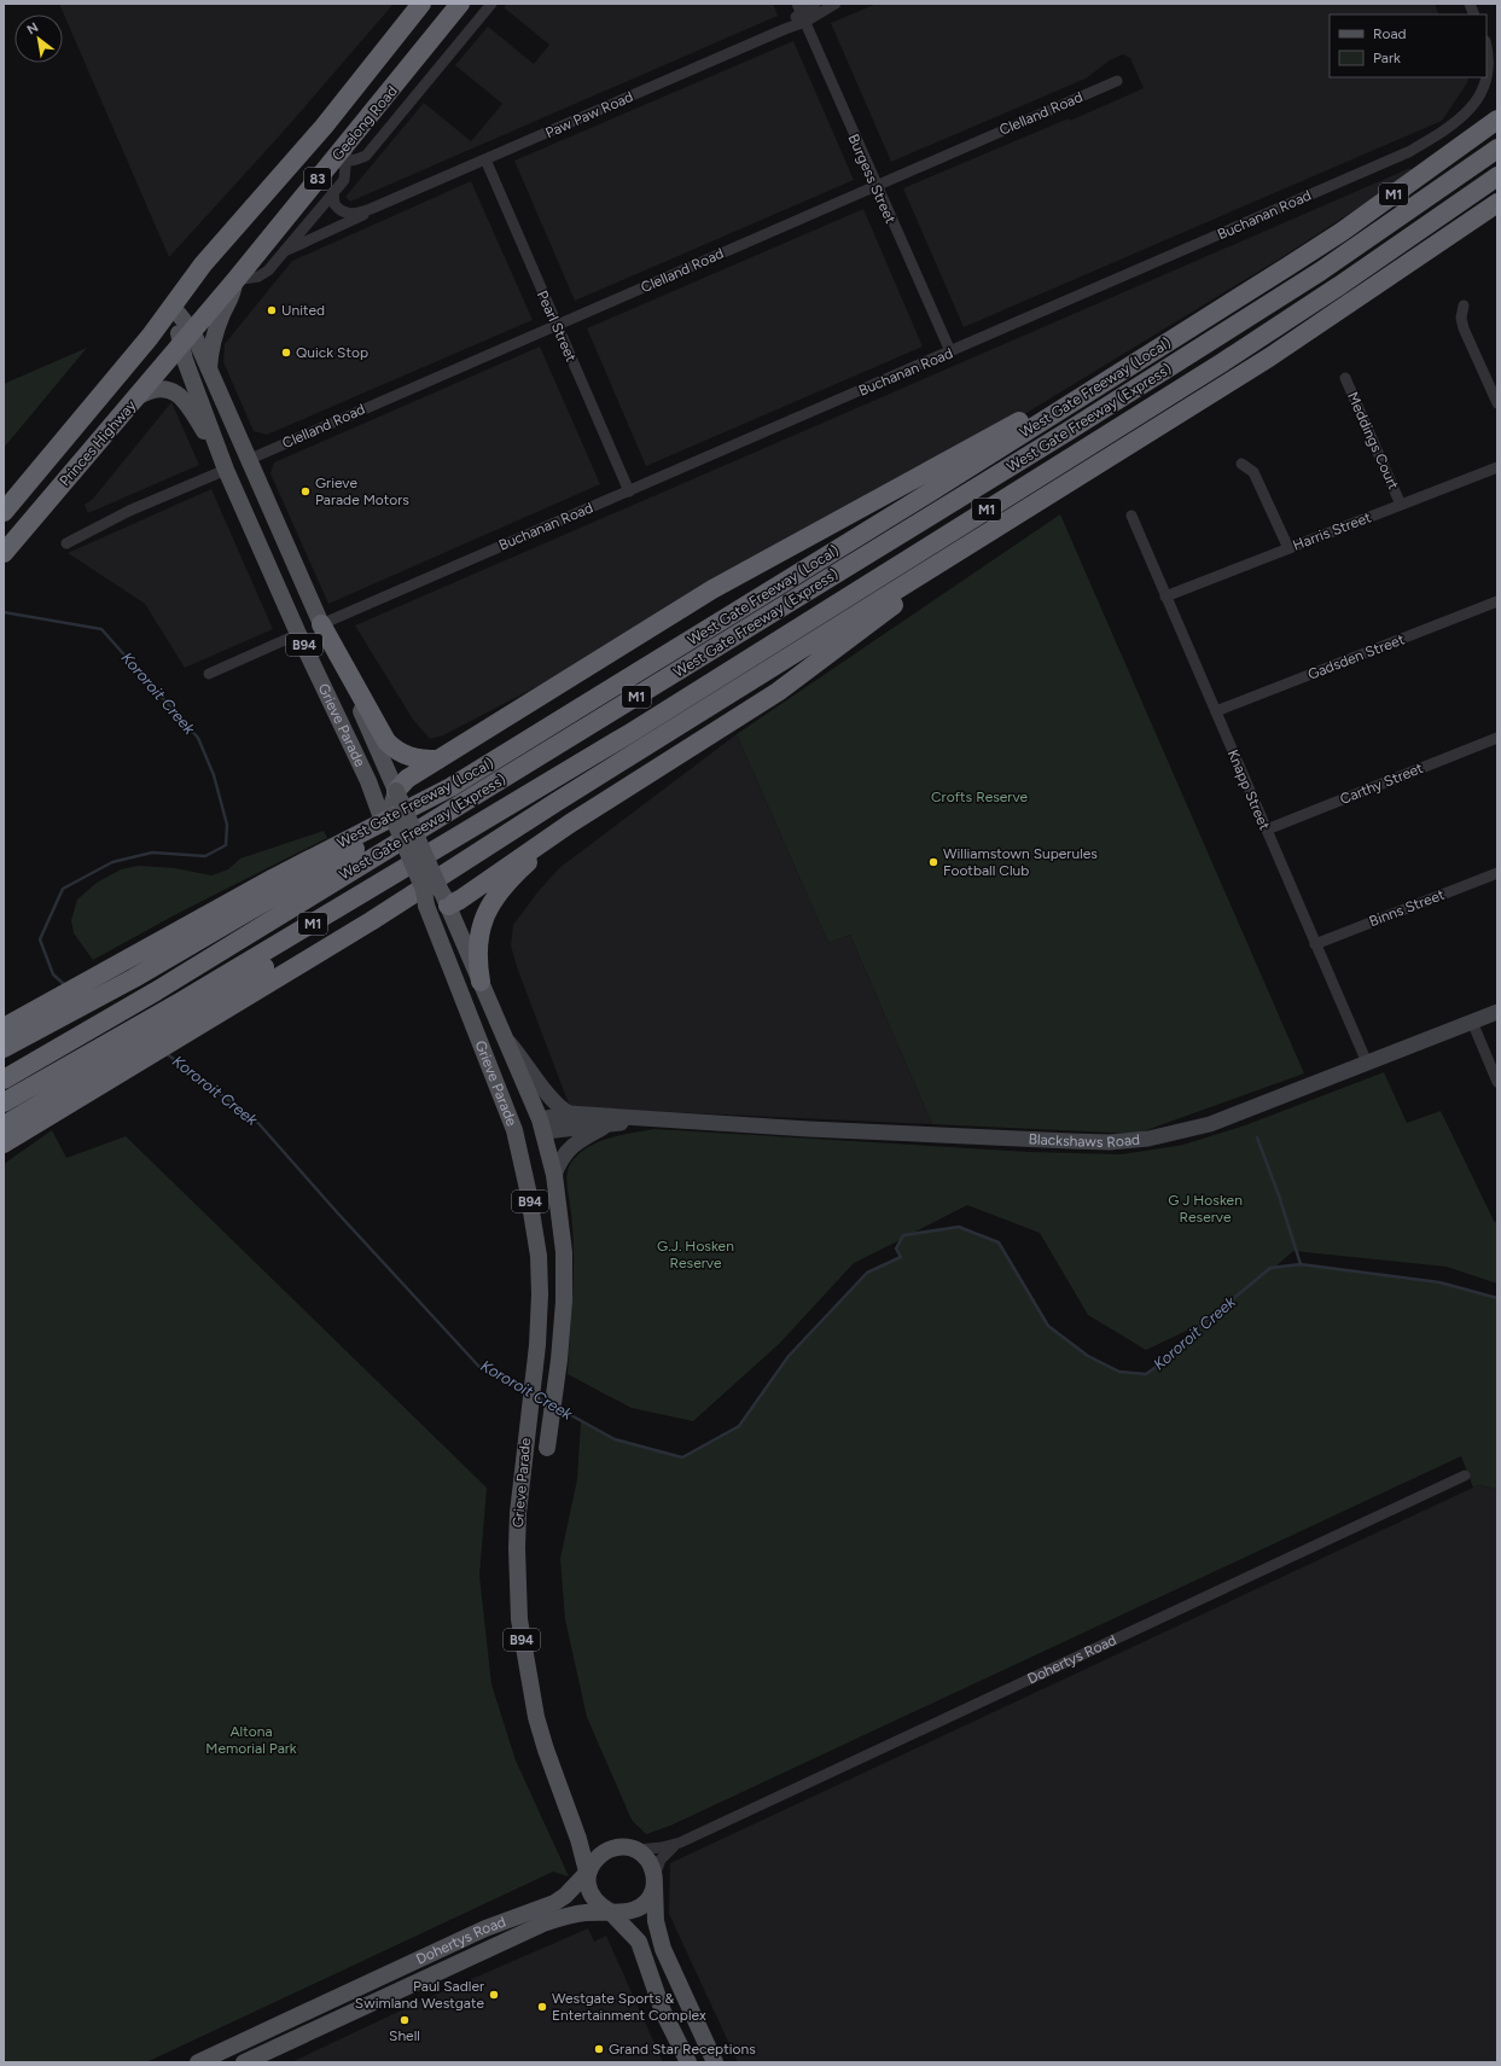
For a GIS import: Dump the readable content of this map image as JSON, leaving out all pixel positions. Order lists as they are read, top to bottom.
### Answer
{
  "streets": {
    "highway": [
      "Geelong Road",
      "83",
      "M1",
      "West Gate Freeway (Local)",
      "West Gate Freeway (Express)",
      "Princes Highway"
    ],
    "main road": [
      "B94",
      "Grieve Parade",
      "Blackshaws Road",
      "Dohertys Road"
    ],
    "street": [
      "Clelland Road",
      "Paw Paw Road",
      "Burgess Street",
      "Buchanan Road",
      "Pearl Street",
      "Meddings Court",
      "Harris Street",
      "Gadsden Street",
      "Carthy Street",
      "Knapp Street",
      "Binns Street"
    ]
  },
  "crossings": [
    ["Clelland Road", "Burgess Street"],
    ["Clelland Road", "Pearl Street"],
    ["Clelland Road", "Grieve Parade"],
    ["Paw Paw Road", "Burgess Street"],
    ["Paw Paw Road", "Pearl Street"],
    ["Geelong Road", "Princes Highway"],
    ["Geelong Road", "Grieve Parade"],
    ["Burgess Street", "Buchanan Road"],
    ["M1", "West Gate Freeway (Express)"],
    ["Buchanan Road", "Pearl Street"],
    ["Buchanan Road", "Grieve Parade"],
    ["Meddings Court", "Harris Street"],
    ["Princes Highway", "Grieve Parade"],
    ["Harris Street", "Knapp Street"],
    ["Gadsden Street", "Knapp Street"],
    ["Grieve Parade", "Blackshaws Road"],
    ["Grieve Parade", "Dohertys Road"],
    ["Carthy Street", "Knapp Street"],
    ["Knapp Street", "Binns Street"],
    ["Knapp Street", "Blackshaws Road"]
  ],
  "water": ["Kororoit Creek"],
  "parks": [
    "Crofts Reserve",
    "G J Hosken Reserve",
    "G.J. Hosken Reserve",
    "Altona Memorial Park"
  ],
  "places": [
    "United",
    "Quick Stop",
    "Grieve Parade Motors",
    "Williamstown Superules Football Club",
    "Paul Sadler Swimland Westgate",
    "Westgate Sports & Entertainment Complex",
    "Shell",
    "Grand Star Receptions"
  ],
  "legend": ["Road", "Park"],
  "north": "top left"
}
